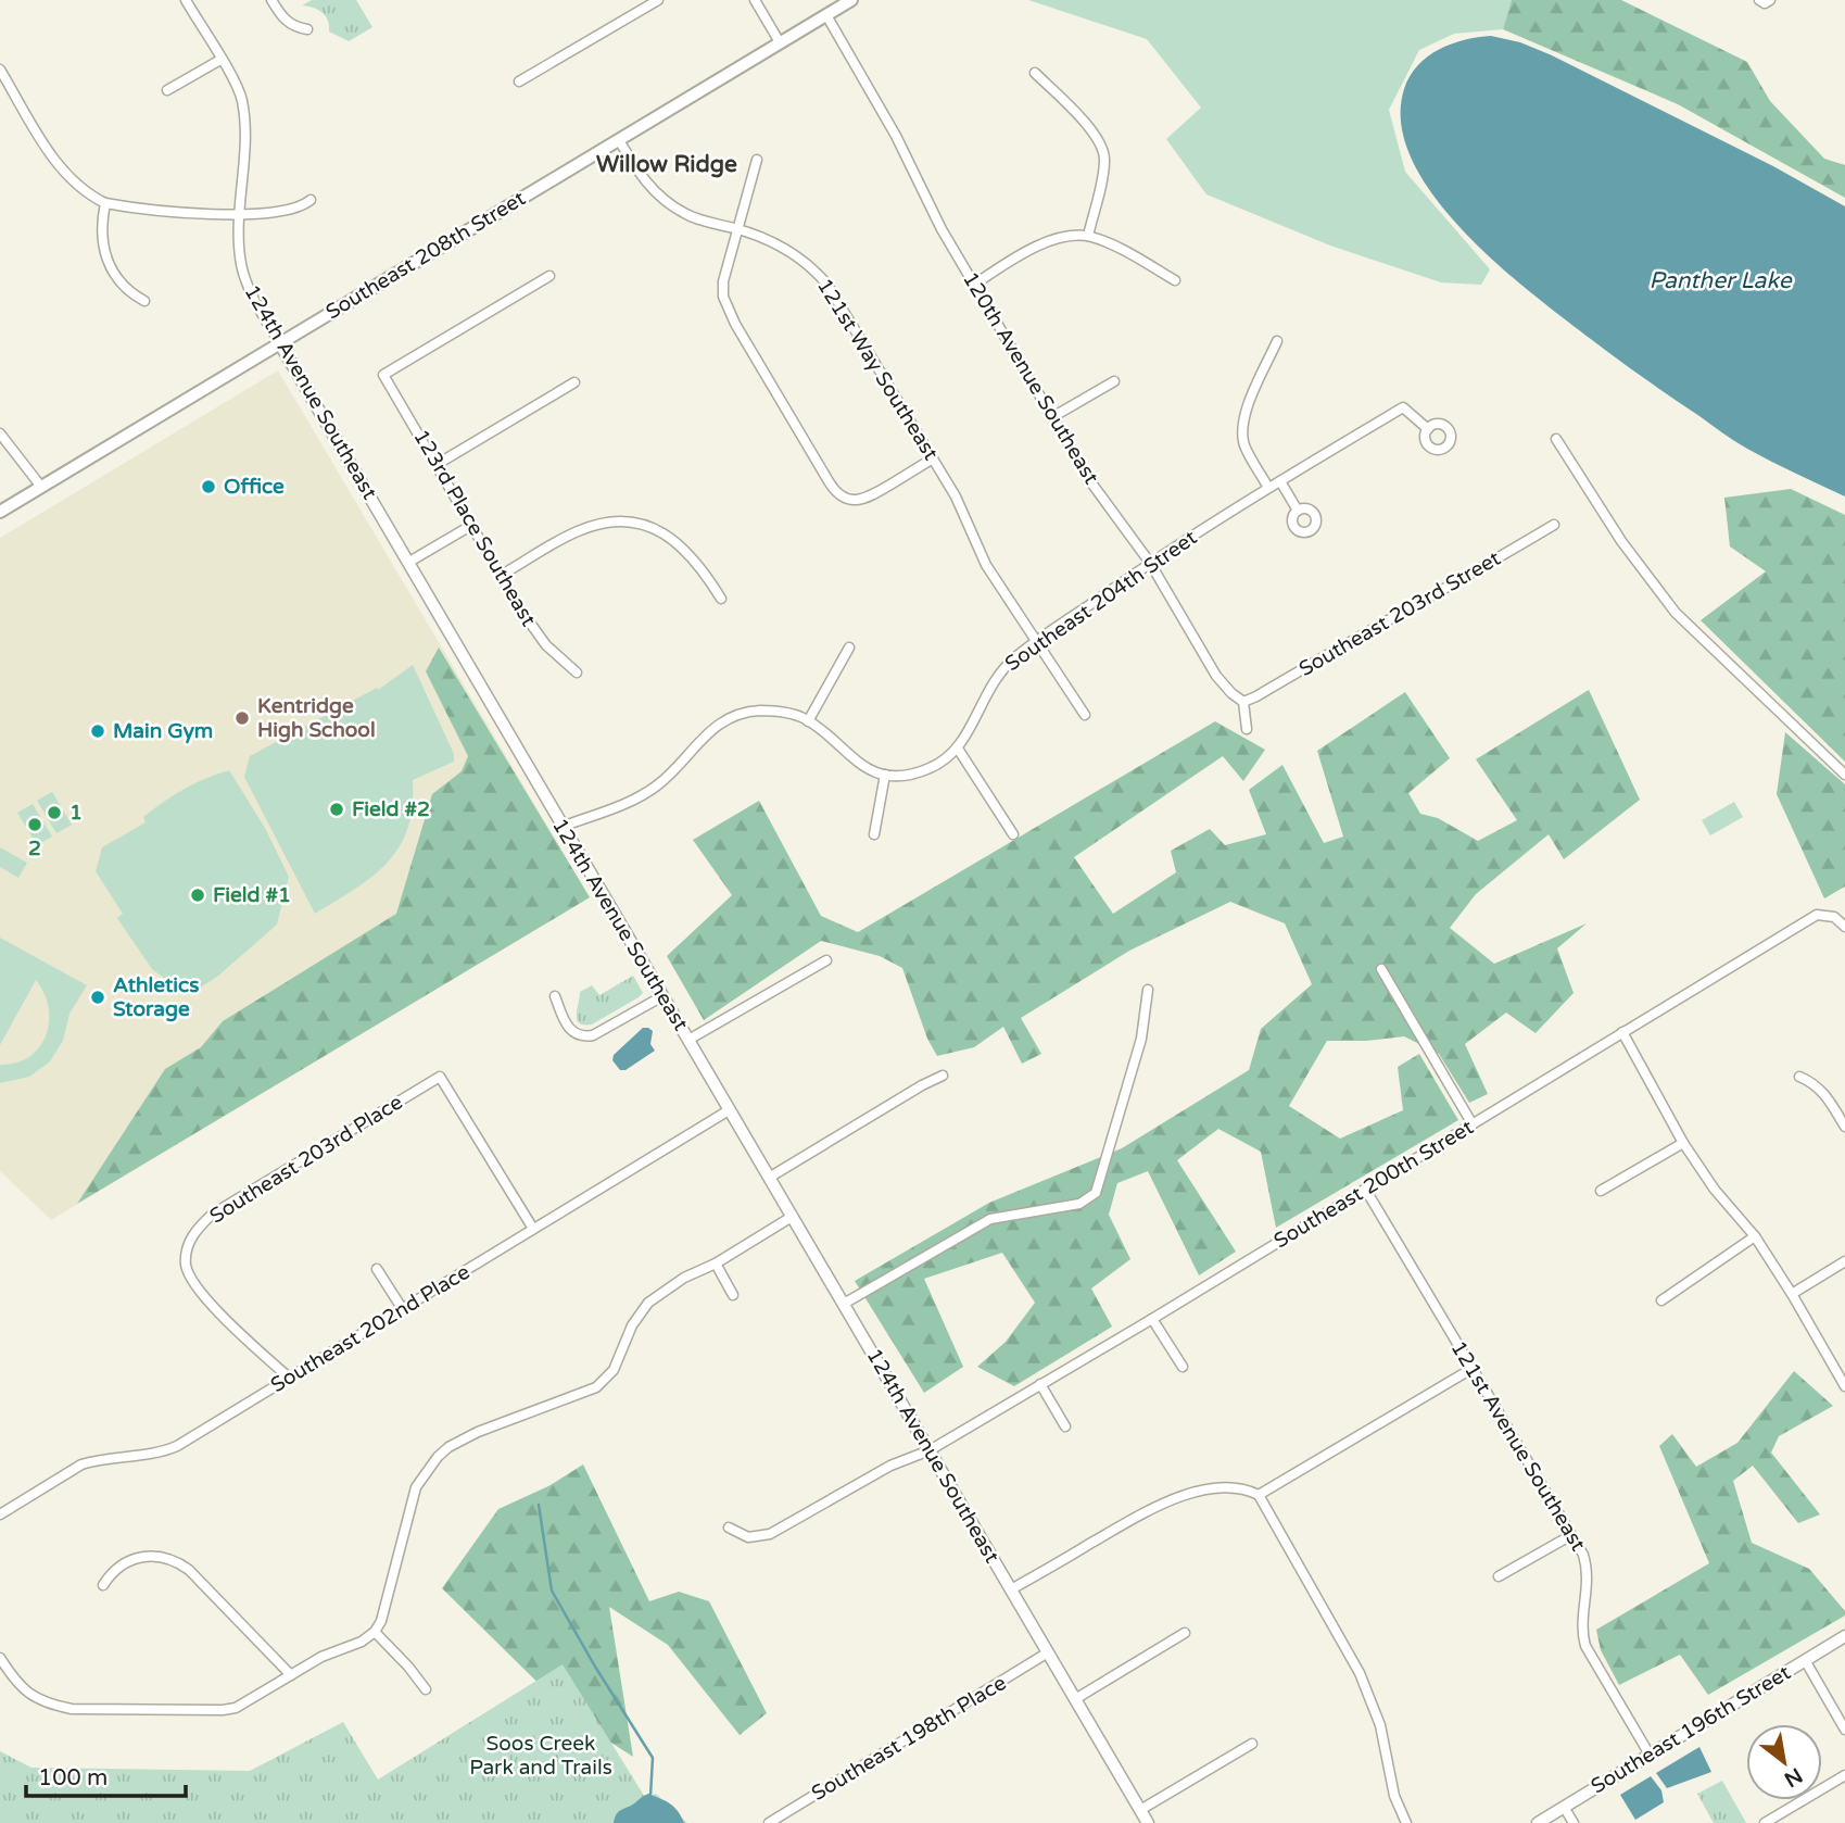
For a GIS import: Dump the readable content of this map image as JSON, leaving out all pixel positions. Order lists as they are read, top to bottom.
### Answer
{
  "streets": {
    "main road": ["Southeast 208th Street"],
    "street": [
      "121st Way Southeast",
      "120th Avenue Southeast",
      "124th Avenue Southeast",
      "123rd Place Southeast",
      "Southeast 204th Street",
      "Southeast 203rd Street",
      "Southeast 203rd Place",
      "Southeast 200th Street",
      "Southeast 202nd Place",
      "121st Avenue Southeast",
      "Southeast 196th Street",
      "Southeast 198th Place"
    ]
  },
  "crossings": [
    ["Southeast 208th Street", "121st Way Southeast"],
    ["Southeast 208th Street", "120th Avenue Southeast"],
    ["Southeast 208th Street", "124th Avenue Southeast"],
    ["121st Way Southeast", "Southeast 204th Street"],
    ["120th Avenue Southeast", "Southeast 204th Street"],
    ["120th Avenue Southeast", "Southeast 203rd Street"],
    ["124th Avenue Southeast", "Southeast 200th Street"],
    ["124th Avenue Southeast", "Southeast 202nd Place"],
    ["124th Avenue Southeast", "Southeast 198th Place"],
    ["Southeast 203rd Place", "Southeast 202nd Place"],
    ["Southeast 200th Street", "121st Avenue Southeast"],
    ["121st Avenue Southeast", "Southeast 196th Street"]
  ],
  "districts": ["Willow Ridge"],
  "water": ["Panther Lake"],
  "parks": ["Soos Creek Park and Trails"],
  "places": [
    "Office",
    "Kentridge High School",
    "Main Gym",
    "Field #2",
    "1",
    "2",
    "Field #1",
    "Athletics Storage"
  ],
  "scale_bar": "100 m",
  "north": "bottom right"
}
